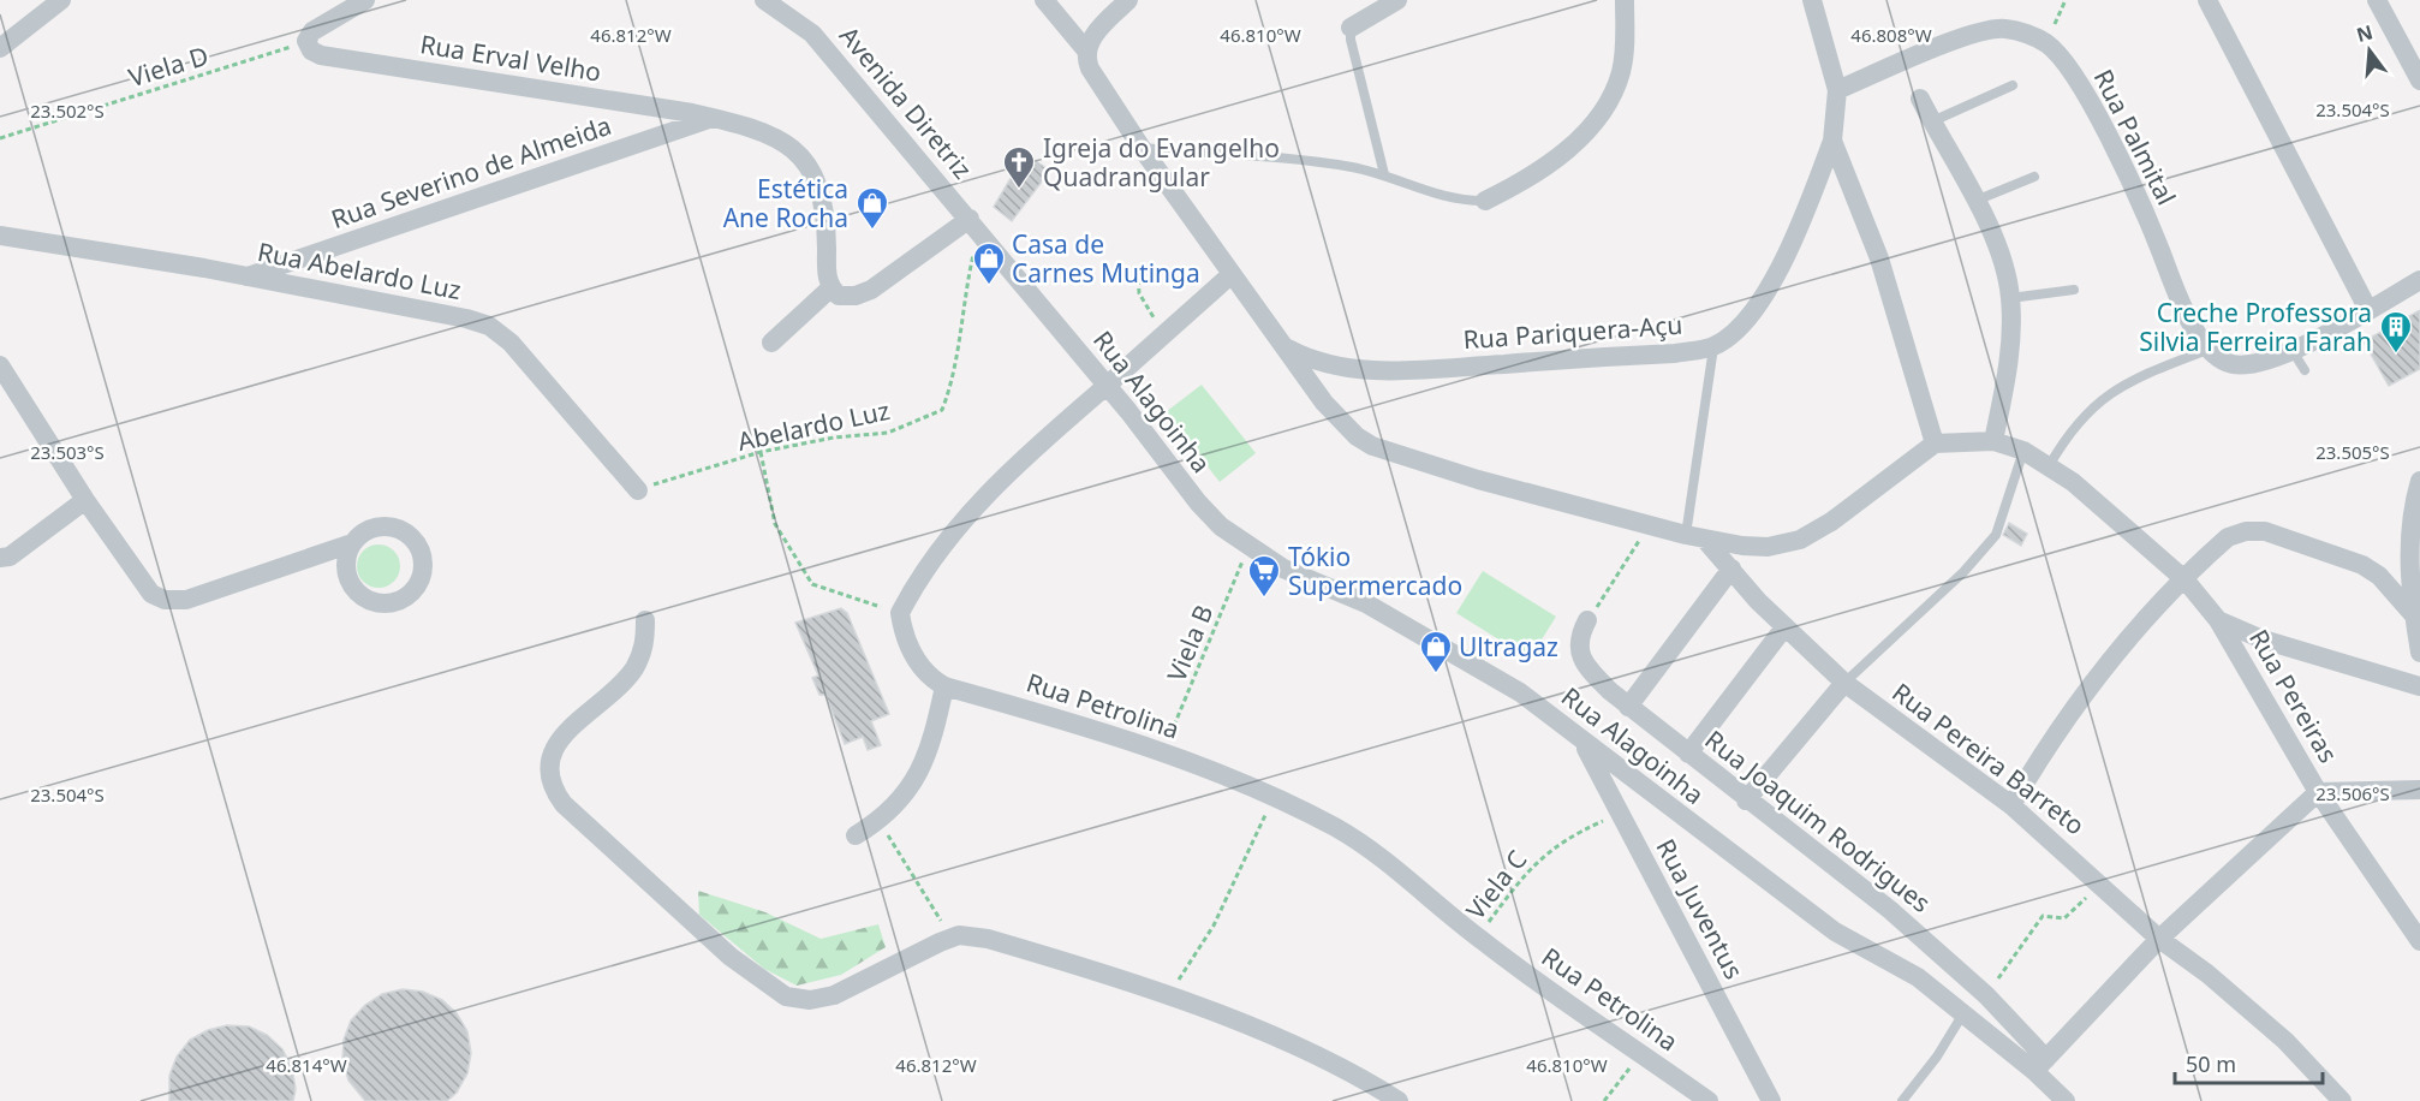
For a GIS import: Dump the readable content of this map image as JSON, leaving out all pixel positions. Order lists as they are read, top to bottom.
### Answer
{
  "streets": {
    "street": [
      "Rua Erval Velho",
      "Avenida Diretriz",
      "Rua Palmital",
      "Rua Severino de Almeida",
      "Rua Abelardo Luz",
      "Rua Pariquera-Açu",
      "Rua Alagoinha",
      "Rua Pereiras",
      "Rua Petrolina",
      "Rua Pereira Barreto",
      "Rua Joaquim Rodrigues",
      "Rua Juventus"
    ],
    "path": [
      "Viela D",
      "Abelardo Luz",
      "Viela B",
      "Viela C"
    ]
  },
  "crossings": [
    ["Rua Erval Velho", "Viela D"],
    ["Rua Erval Velho", "Rua Severino de Almeida"],
    ["Avenida Diretriz", "Rua Alagoinha"],
    ["Avenida Diretriz", "Abelardo Luz"],
    ["Rua Severino de Almeida", "Rua Abelardo Luz"],
    ["Rua Abelardo Luz", "Abelardo Luz"],
    ["Rua Alagoinha", "Abelardo Luz"],
    ["Rua Alagoinha", "Viela B"],
    ["Rua Alagoinha", "Rua Joaquim Rodrigues"],
    ["Rua Alagoinha", "Rua Juventus"],
    ["Viela B", "Rua Petrolina"],
    ["Rua Petrolina", "Viela C"],
    ["Viela C", "Rua Juventus"]
  ],
  "places": {
    "church": ["Igreja do Evangelho Quadrangular"],
    "shop": ["Estética Ane Rocha", "Casa de Carnes Mutinga", "Ultragaz"],
    "building": ["Creche Professora Silvia Ferreira Farah"],
    "supermarket": ["Tókio Supermercado"]
  },
  "scale_bar": "50 m",
  "north": "top",
  "coordinates": [
    "46.812°W",
    "46.810°W",
    "46.808°W",
    "23.504°S",
    "23.502°S",
    "23.505°S",
    "23.503°S",
    "23.506°S",
    "46.814°W"
  ]
}
